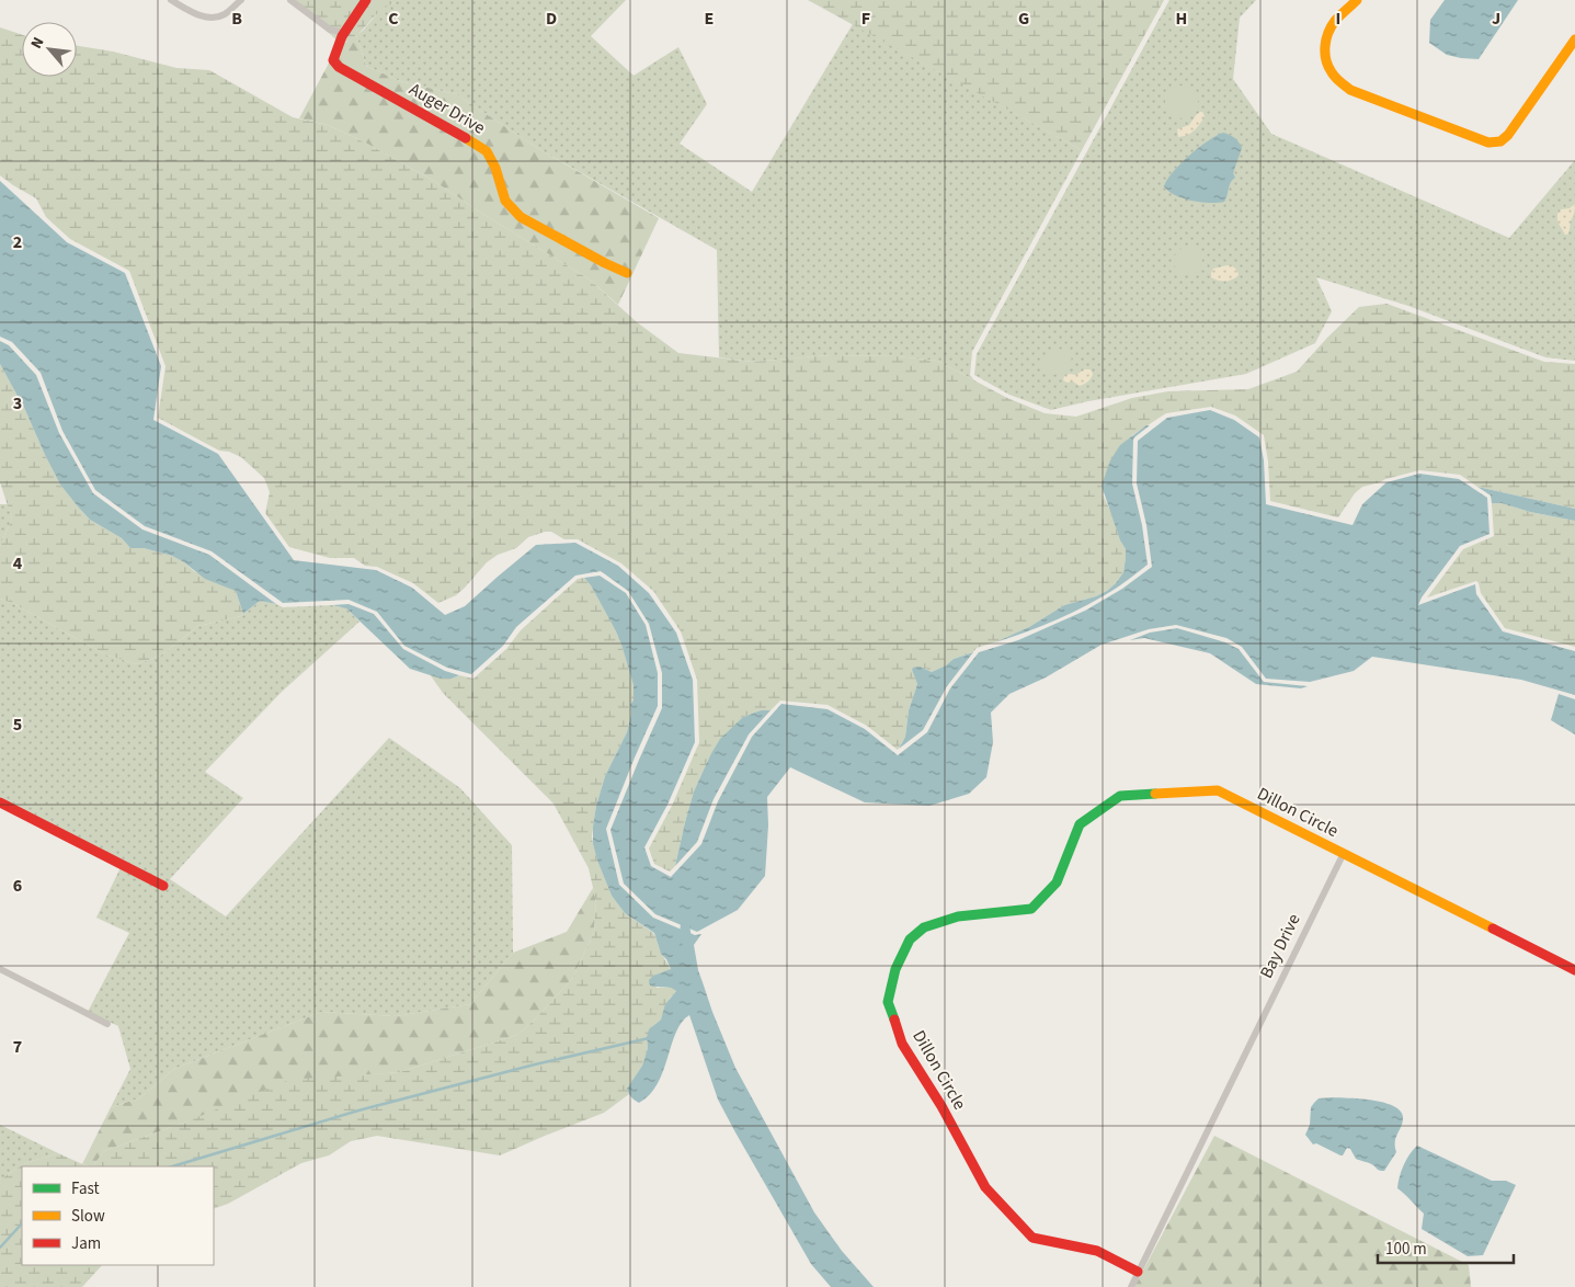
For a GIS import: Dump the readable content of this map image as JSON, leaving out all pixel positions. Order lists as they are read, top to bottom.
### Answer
{
  "streets": {
    "street": ["Auger Drive", "Dillon Circle", "Bay Drive"]
  },
  "crossings": [
    ["Dillon Circle", "Bay Drive"]
  ],
  "legend": ["Fast", "Slow", "Jam"],
  "scale_bar": "100 m",
  "north": "top left",
  "grid": {
    "columns": [
      "B",
      "C",
      "D",
      "E",
      "F",
      "G",
      "H",
      "I",
      "J"
    ],
    "rows": [
      "2",
      "3",
      "4",
      "5",
      "6",
      "7"
    ]
  }
}
